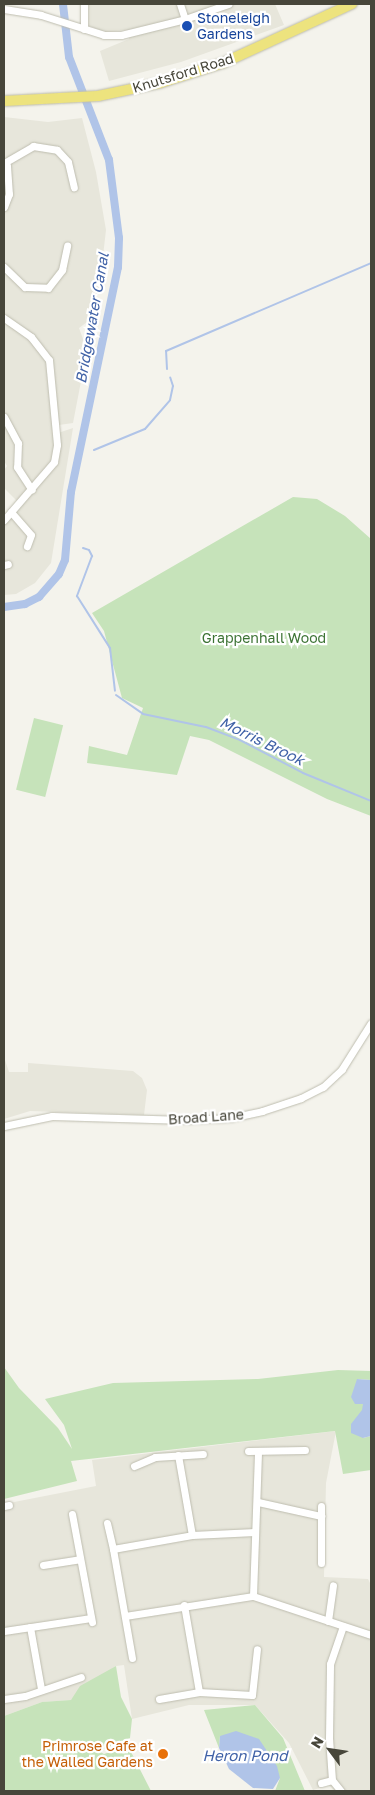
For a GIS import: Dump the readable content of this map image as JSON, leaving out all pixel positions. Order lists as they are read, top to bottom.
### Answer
{
  "streets": {
    "highway": ["Knutsford Road"],
    "street": ["Broad Lane"]
  },
  "water": ["Bridgewater Canal", "Morris Brook", "Heron Pond"],
  "parks": ["Grappenhall Wood"],
  "places": ["Stoneleigh Gardens", "Primrose Cafe at the Walled Gardens"],
  "north": "top left"
}
